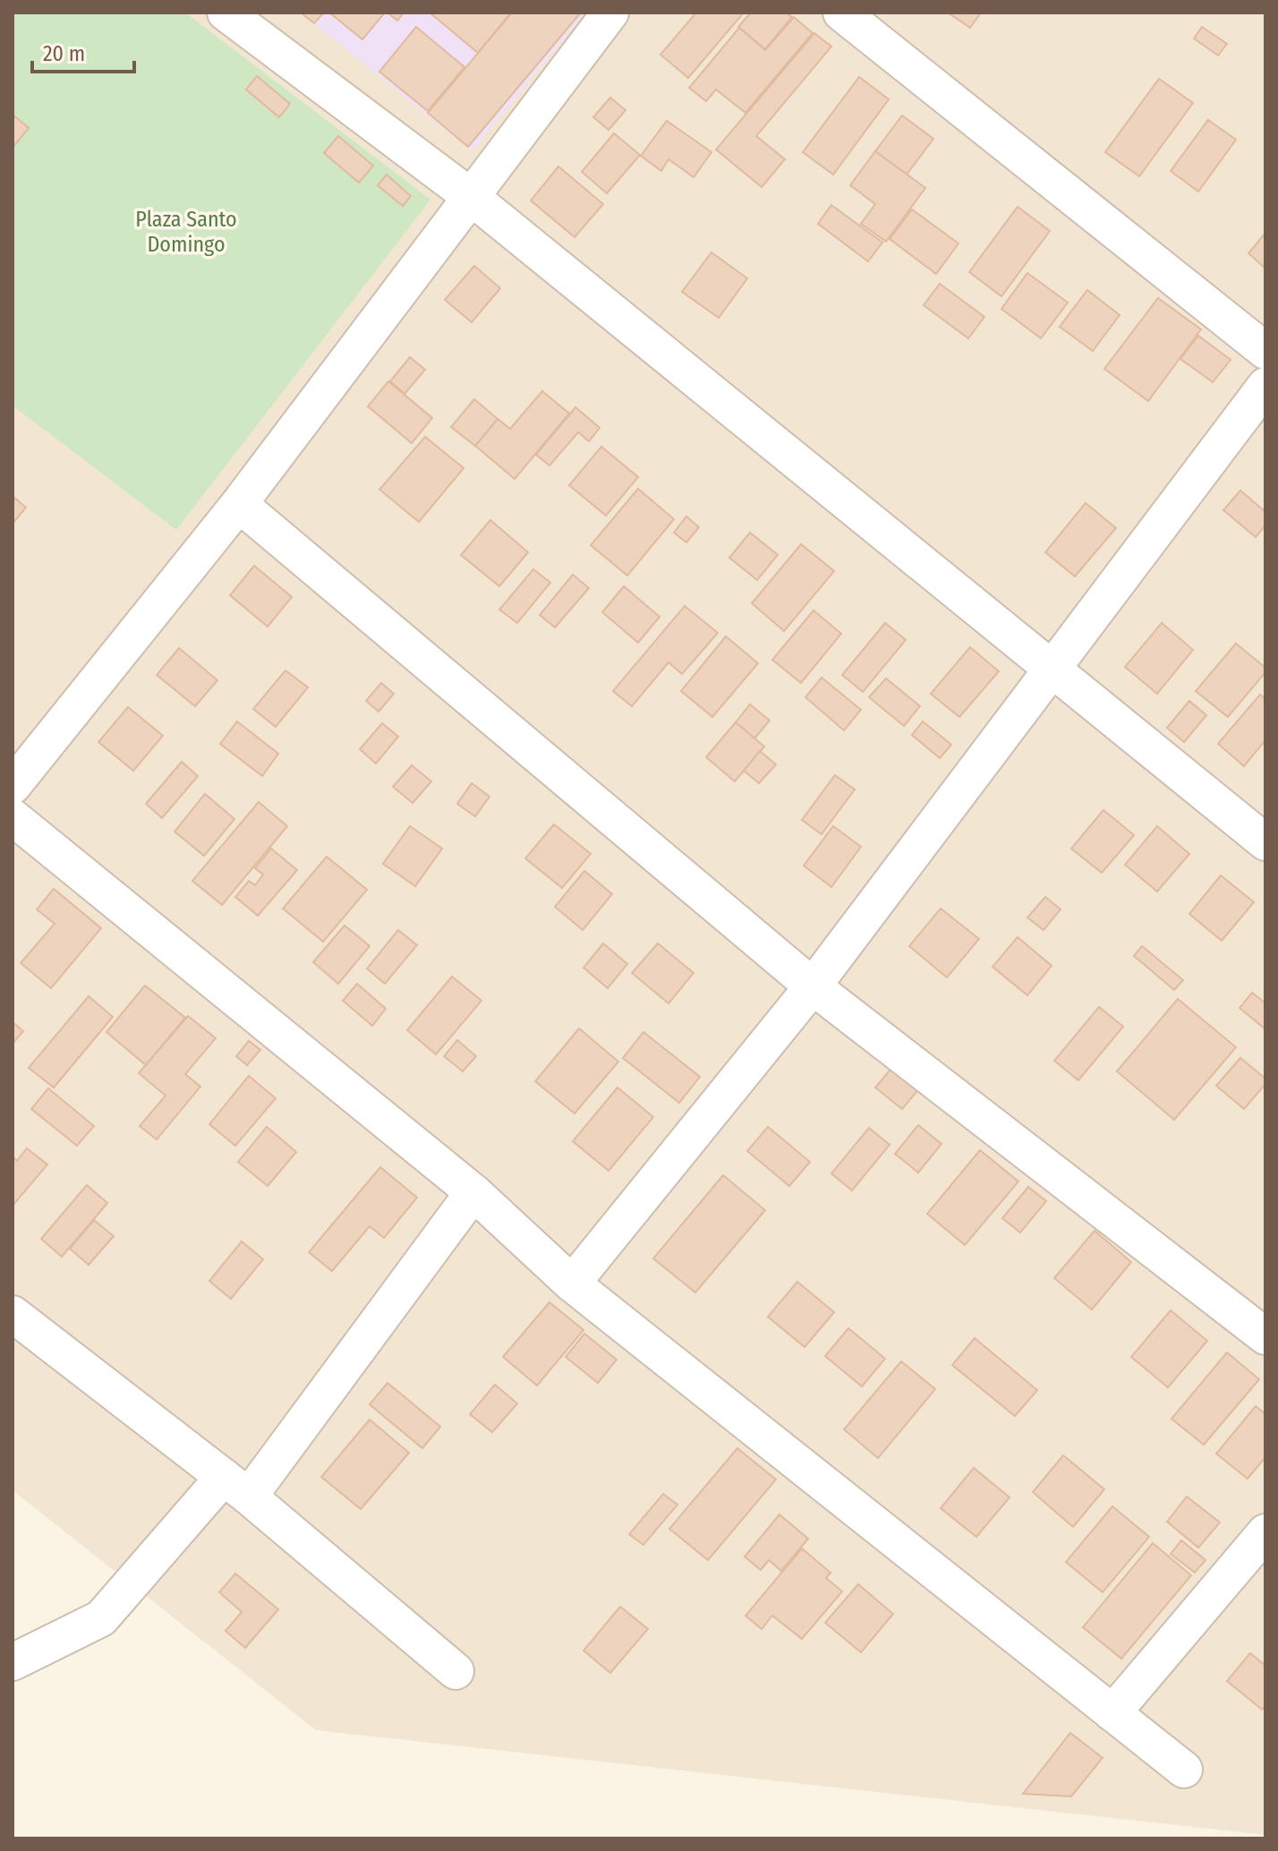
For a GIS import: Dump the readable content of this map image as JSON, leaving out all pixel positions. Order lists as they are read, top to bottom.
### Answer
{
  "parks": ["Plaza Santo Domingo"],
  "scale_bar": "20 m"
}
